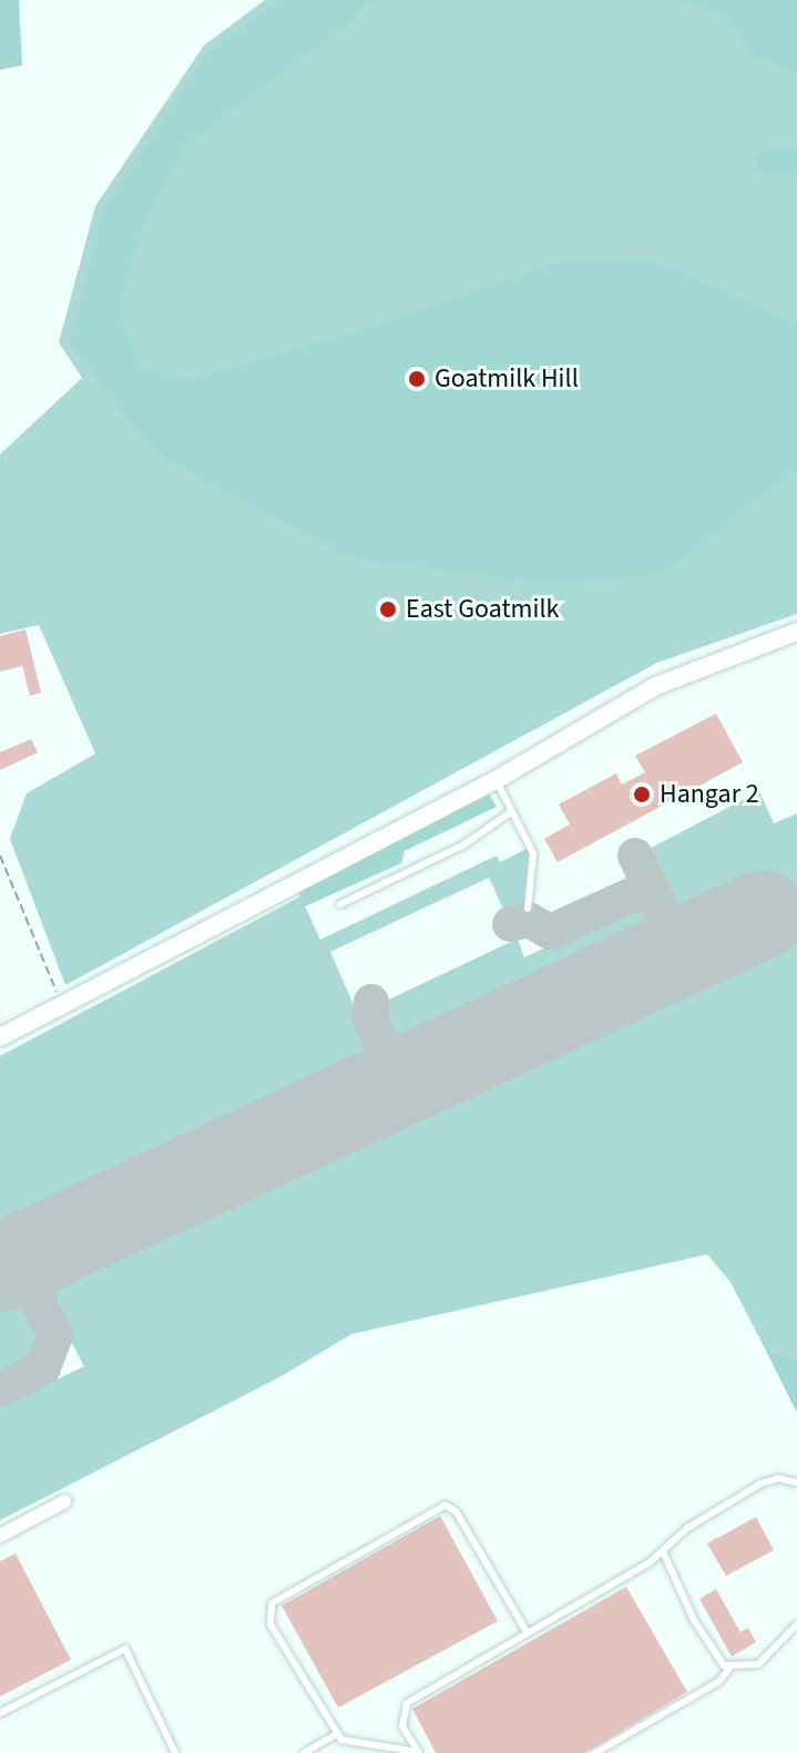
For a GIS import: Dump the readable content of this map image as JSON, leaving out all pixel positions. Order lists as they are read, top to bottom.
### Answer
{
  "places": ["Goatmilk Hill", "East Goatmilk", "Hangar 2"]
}
